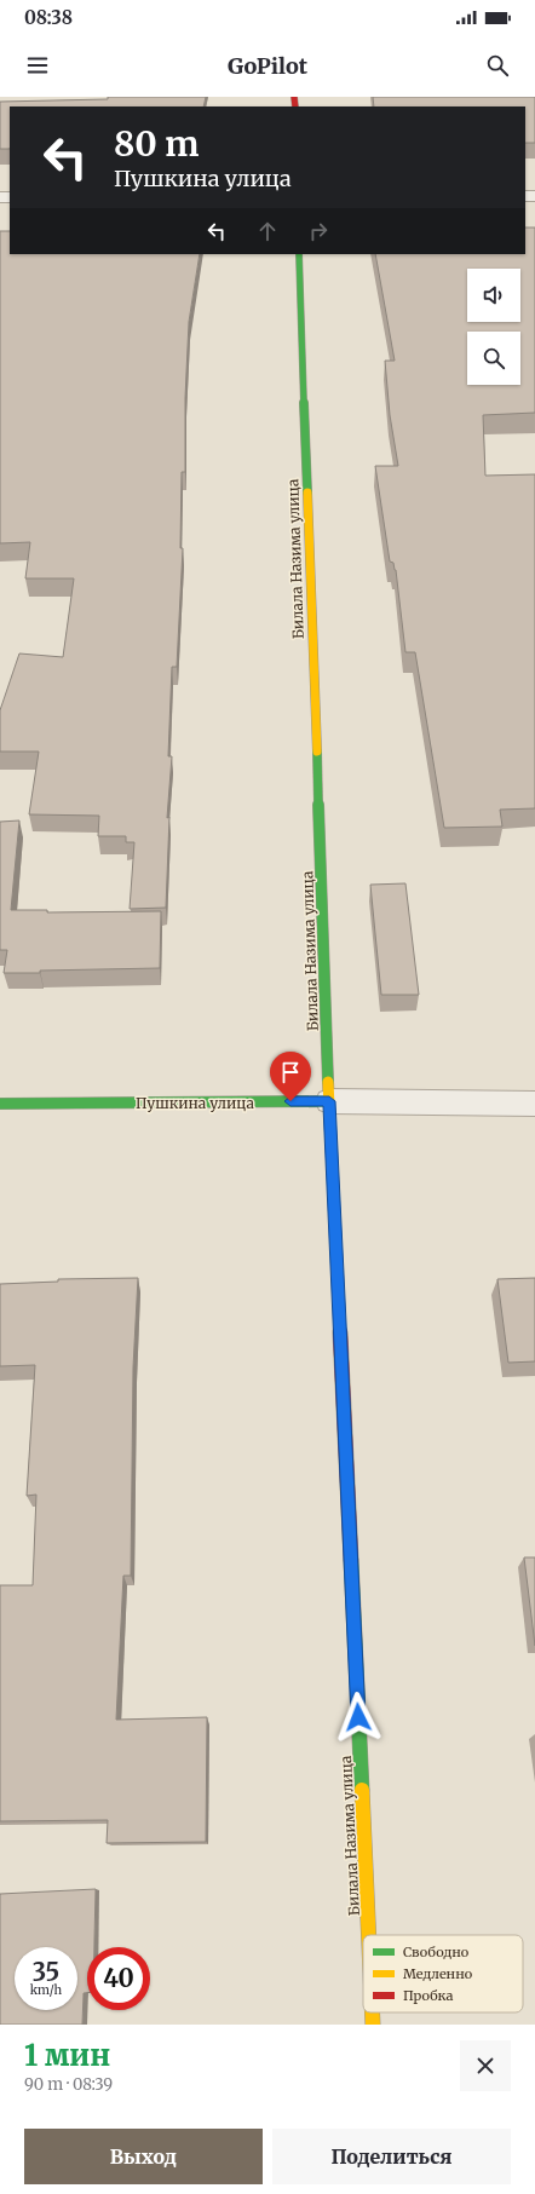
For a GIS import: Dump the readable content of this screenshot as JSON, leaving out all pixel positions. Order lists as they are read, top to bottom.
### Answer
{
  "streets": {
    "street": ["Билала Назима улица", "Пушкина улица"]
  },
  "crossings": [
    ["Билала Назима улица", "Пушкина улица"]
  ],
  "legend": ["Свободно", "Медленно", "Пробка"],
  "page": {
    "status": "08:38",
    "header": "GoPilot",
    "turn": ["80 m", "Пушкина улица"],
    "speed": "35 km/h",
    "limit": "40",
    "heading": ["1 мин", "90 m · 08:39"],
    "buttons": ["Выход", "Поделиться"]
  }
}
